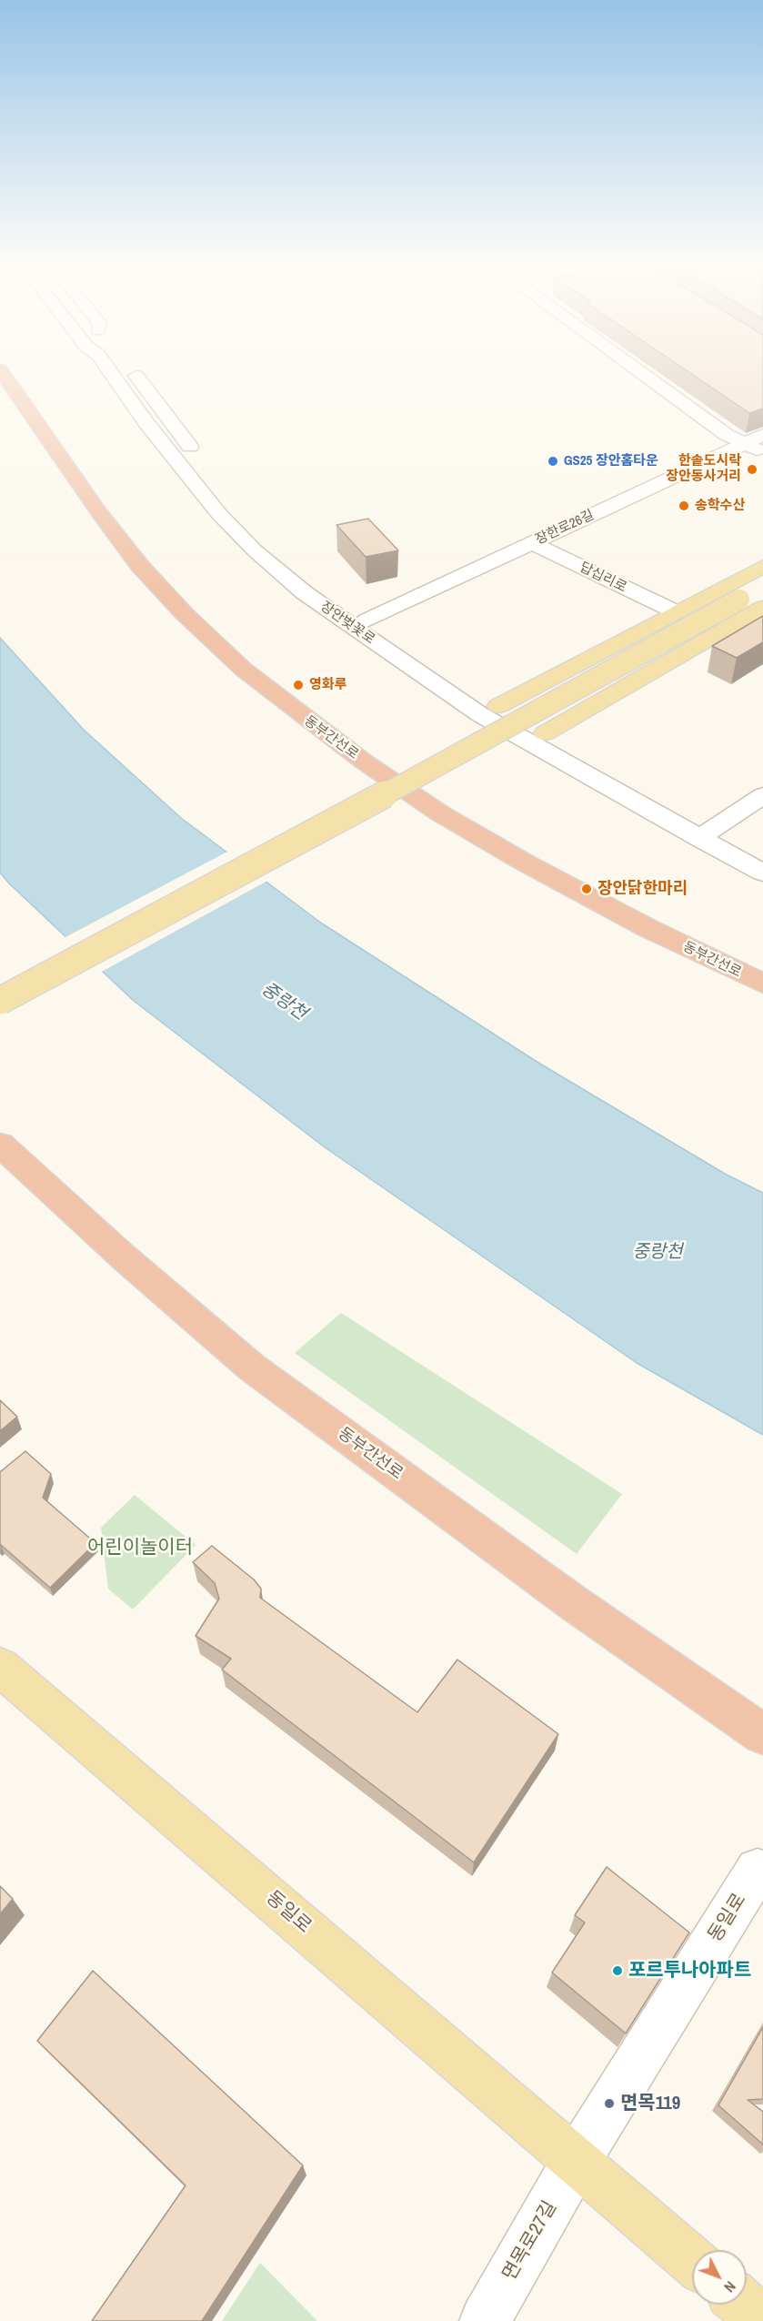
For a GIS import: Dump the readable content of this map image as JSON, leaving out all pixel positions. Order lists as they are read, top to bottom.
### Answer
{
  "streets": {
    "highway": ["동부간선로"],
    "main road": ["동일로"],
    "street": [
      "장한로26길",
      "답십리로",
      "장안벚꽃로",
      "면목로27길"
    ]
  },
  "crossings": [
    ["장한로26길", "답십리로"],
    ["장한로26길", "장안벚꽃로"],
    ["동일로", "면목로27길"]
  ],
  "water": ["중랑천"],
  "parks": ["어린이놀이터"],
  "places": [
    "GS25 장안홈타운",
    "한솥도시락 장안동사거리",
    "송학수산",
    "영화루",
    "장안닭한마리",
    "포르투나아파트",
    "면목119"
  ],
  "north": "bottom right"
}
